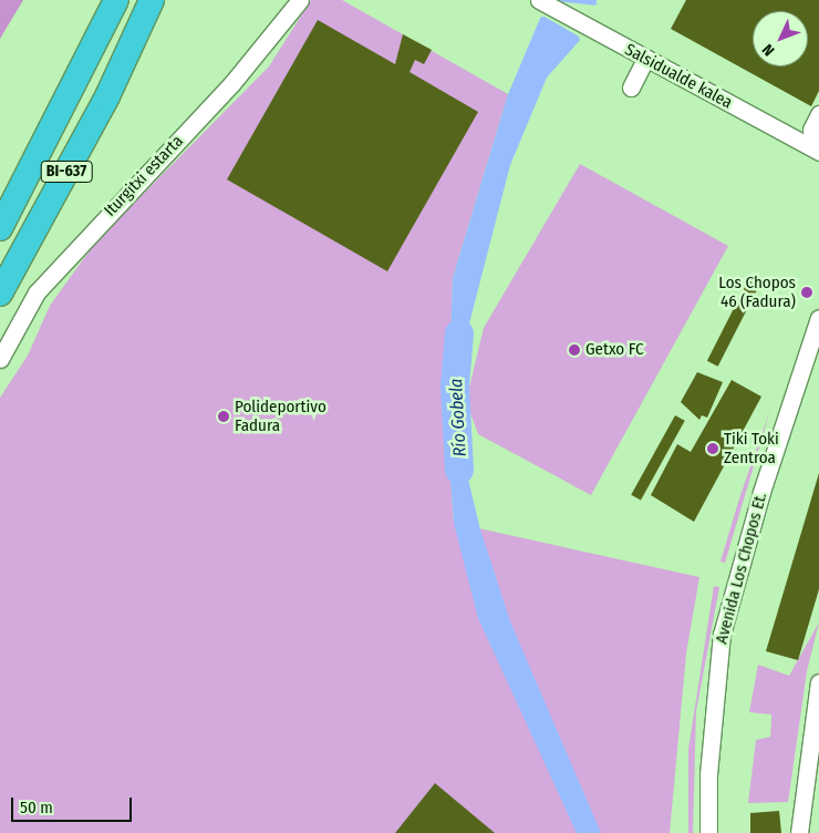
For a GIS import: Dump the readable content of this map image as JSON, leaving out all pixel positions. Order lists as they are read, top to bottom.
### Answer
{
  "streets": {
    "highway": ["BI-637"],
    "street": ["Salsidualde kalea", "Iturgitxi estarta", "Avenida Los Chopos Et."]
  },
  "water": ["Río Gobela"],
  "places": [
    "Los Chopos 46 (Fadura)",
    "Getxo FC",
    "Polideportivo Fadura",
    "Tiki Toki Zentroa"
  ],
  "scale_bar": "50 m",
  "north": "bottom left"
}
